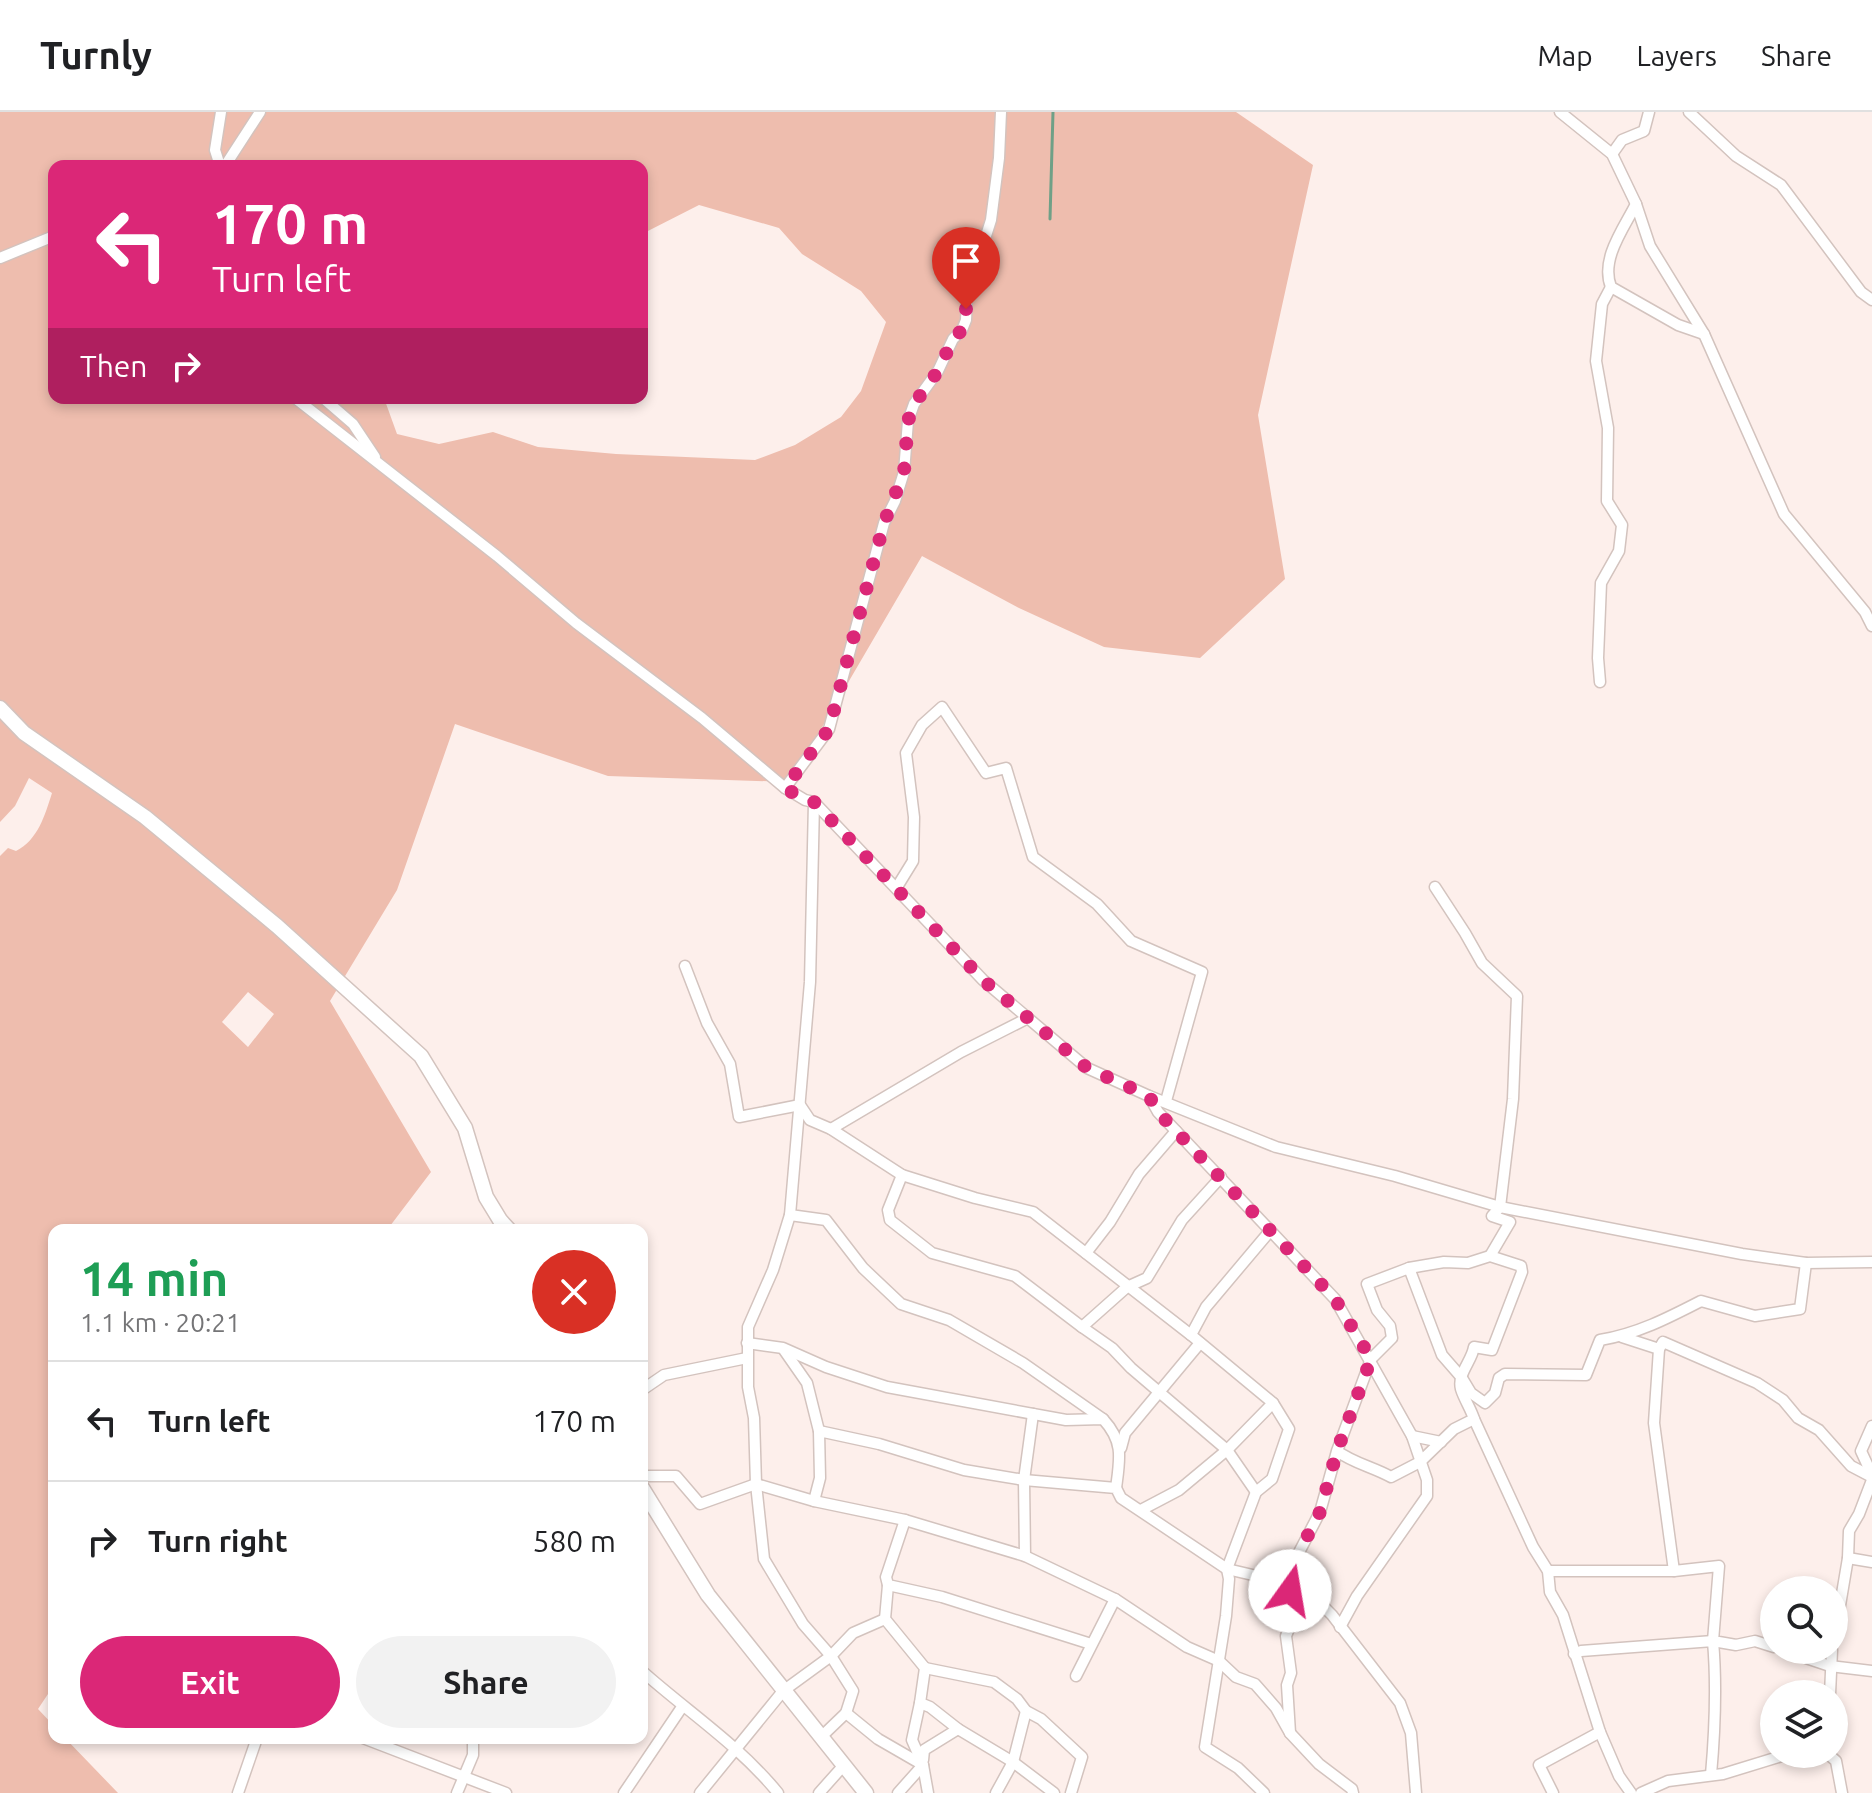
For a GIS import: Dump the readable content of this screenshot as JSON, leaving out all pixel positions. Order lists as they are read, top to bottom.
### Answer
{
  "page": {
    "header": "Turnly",
    "nav": ["Map", "Layers", "Share"],
    "turn": ["170 m", "Turn left"],
    "then": "Then",
    "heading": ["14 min", "1.1 km · 20:21"],
    "list": [
      {
        "name": "Turn left",
        "value": "170 m"
      },
      {
        "name": "Turn right",
        "value": "580 m"
      }
    ],
    "buttons": ["Exit", "Share"]
  }
}
